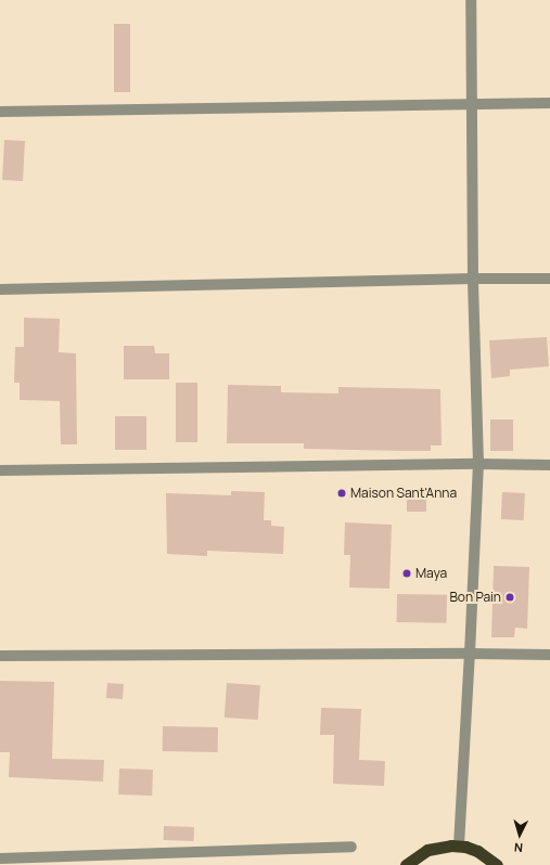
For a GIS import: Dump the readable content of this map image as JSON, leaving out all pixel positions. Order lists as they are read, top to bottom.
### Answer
{
  "places": ["Maison Sant'Anna", "Maya", "Bon Pain"],
  "north": "bottom"
}
